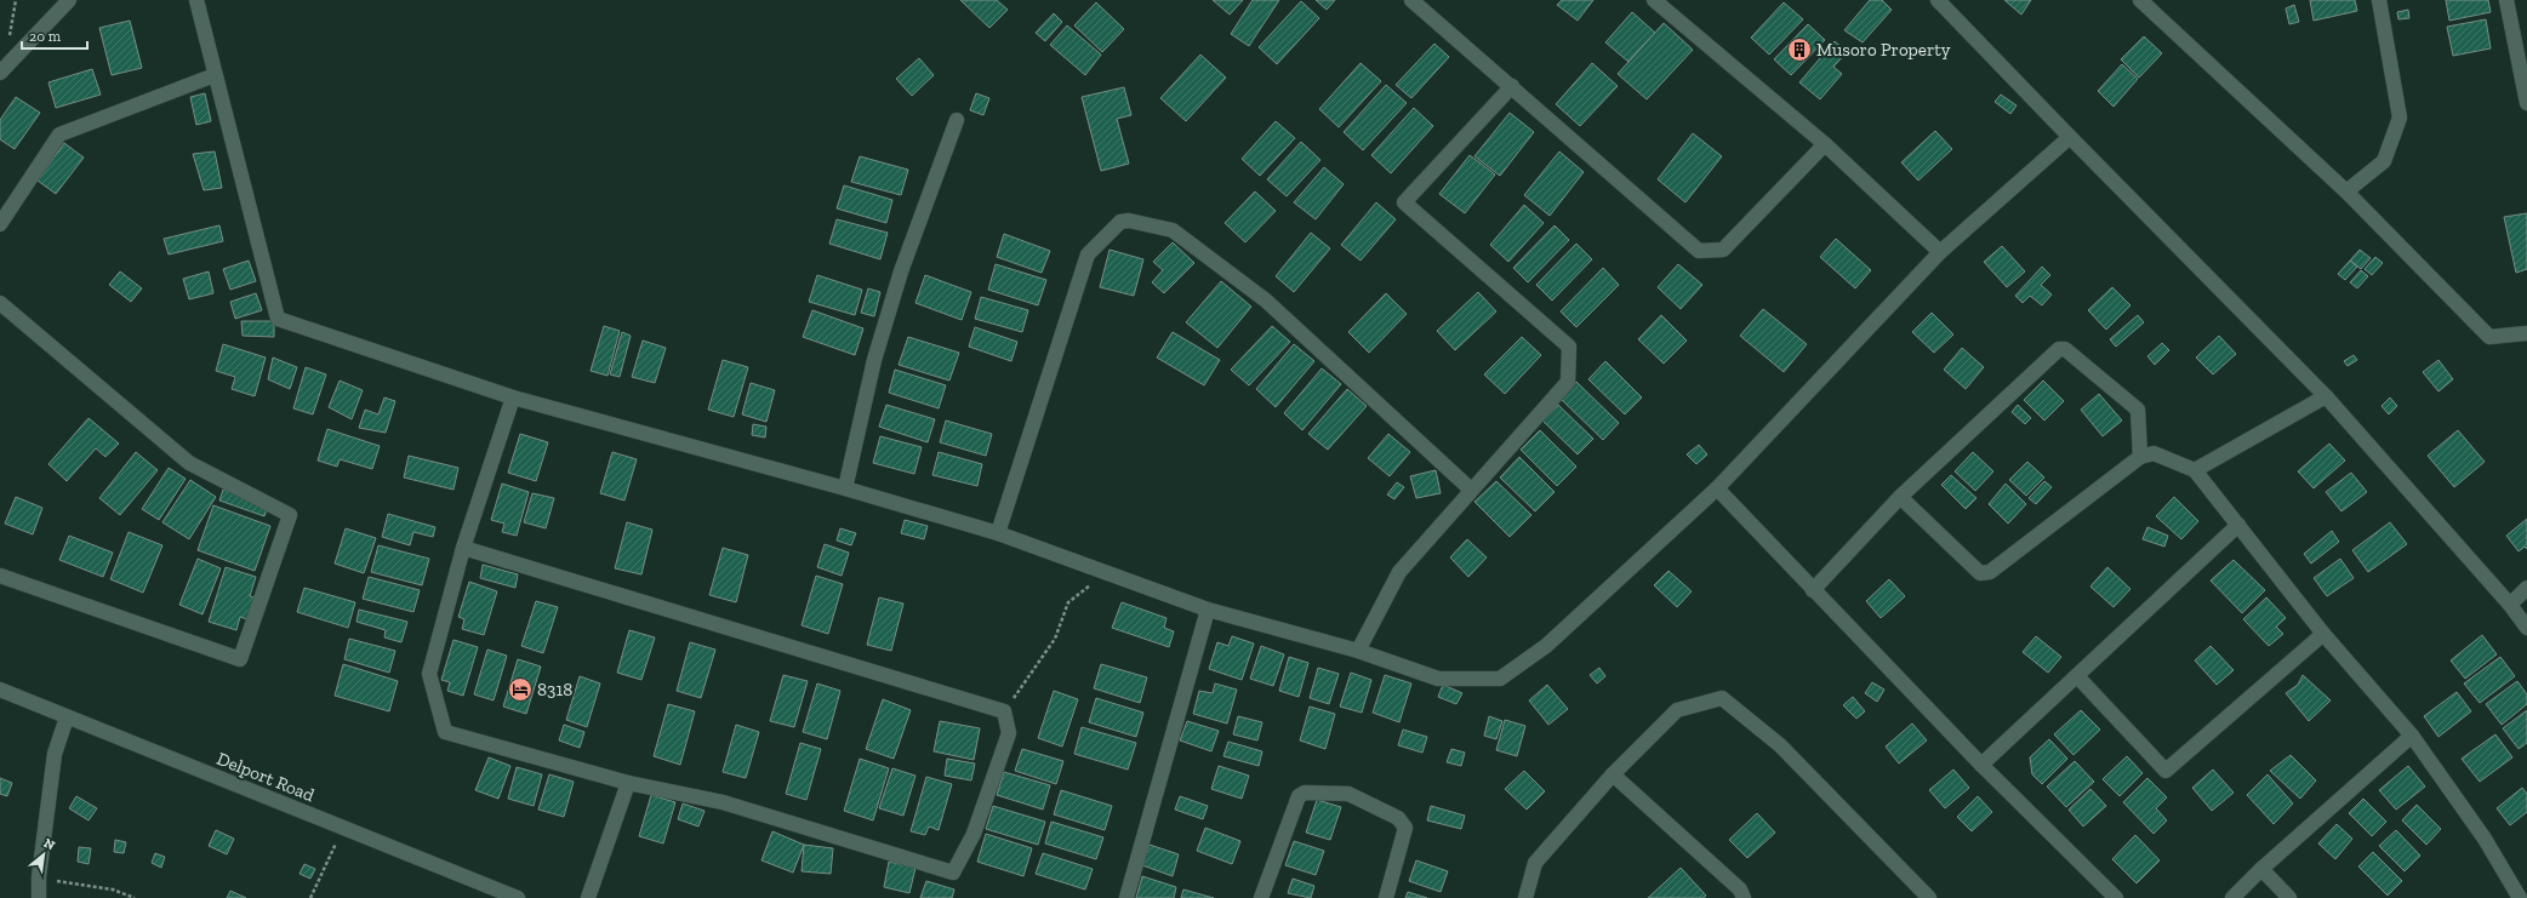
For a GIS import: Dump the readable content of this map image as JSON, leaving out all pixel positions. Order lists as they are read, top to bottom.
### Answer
{
  "streets": {
    "street": ["Delport Road"]
  },
  "places": {
    "building": ["Musoro Property"],
    "hotel": ["8318"]
  },
  "scale_bar": "20 m",
  "north": "top right"
}
